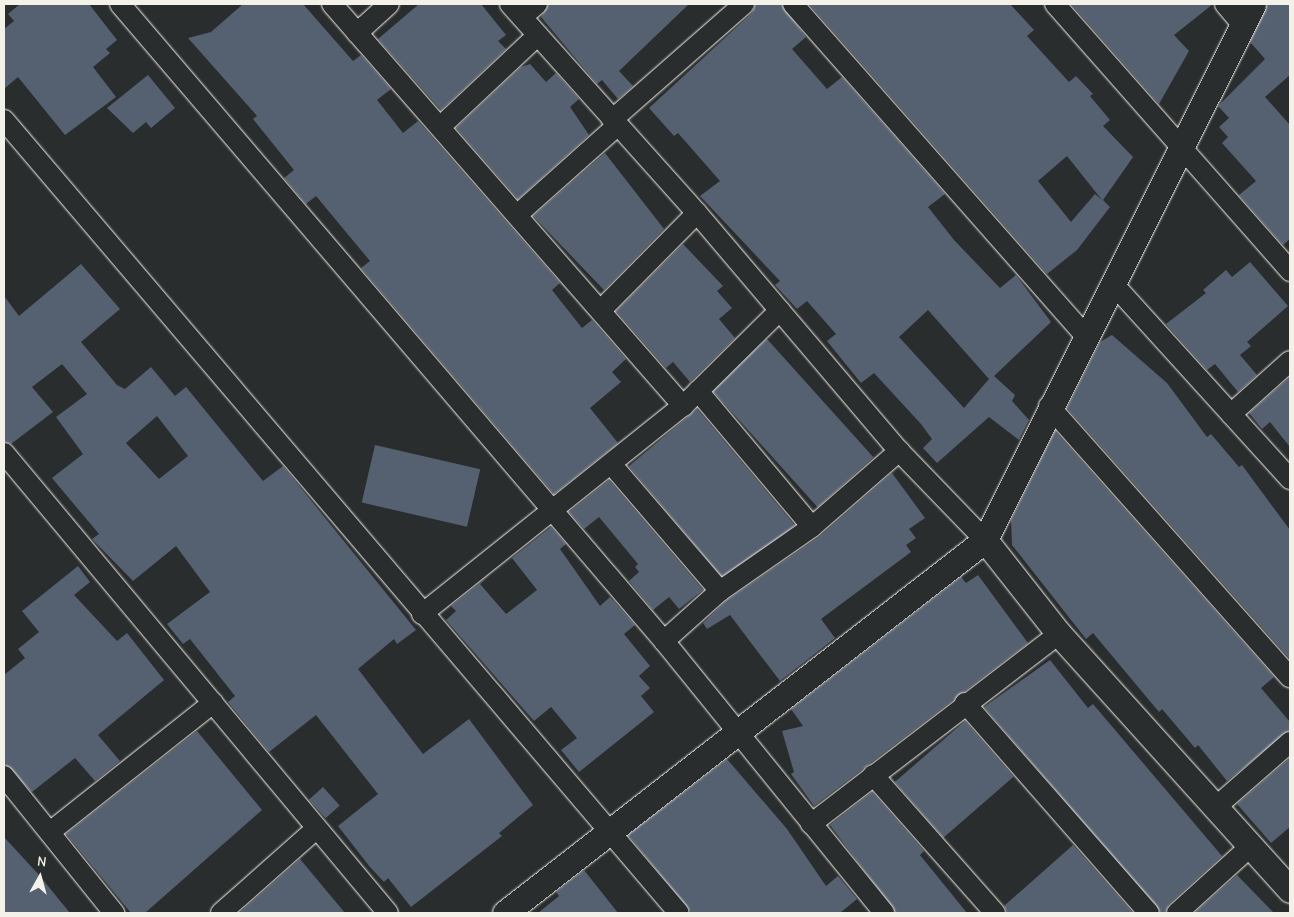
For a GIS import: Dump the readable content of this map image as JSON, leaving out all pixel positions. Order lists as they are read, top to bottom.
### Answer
{
  "north": "top"
}
